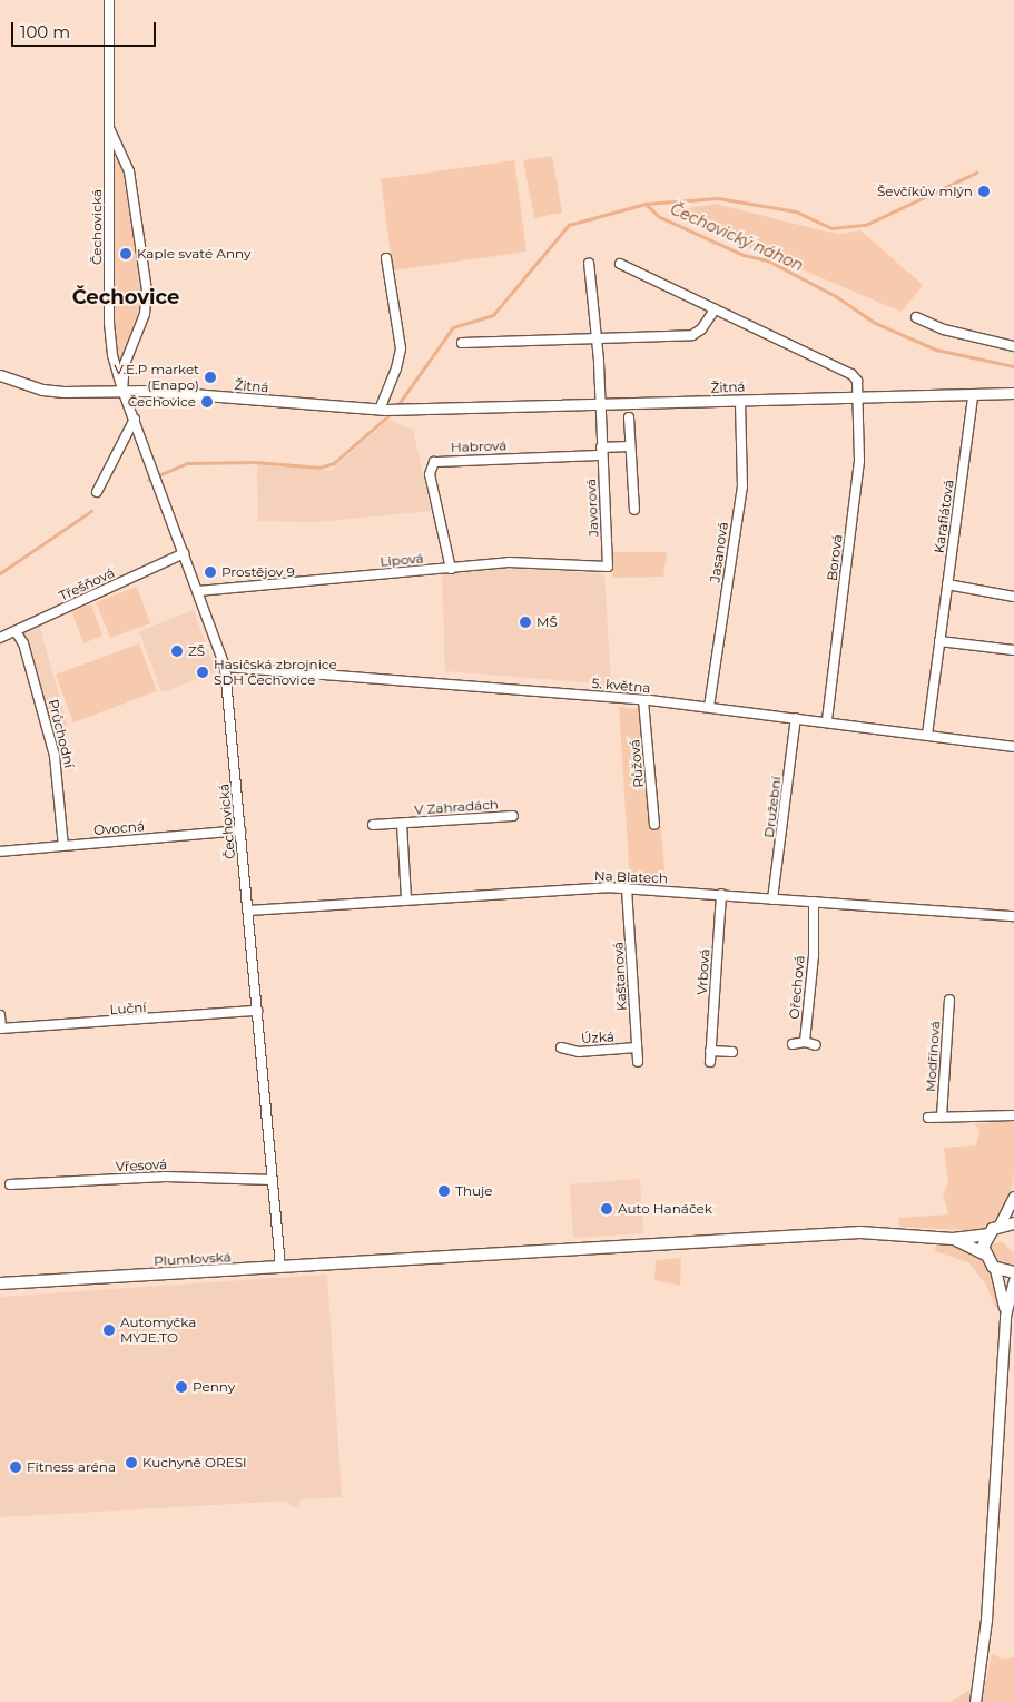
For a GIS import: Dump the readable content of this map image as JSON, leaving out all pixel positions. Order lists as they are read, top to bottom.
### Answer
{
  "streets": {
    "main road": ["Plumlovská"],
    "street": [
      "Čechovická",
      "Žitná",
      "Habrová",
      "Javorová",
      "Karafiátová",
      "Jasanová",
      "Borová",
      "Lipová",
      "Třešňová",
      "5. května",
      "Průchodní",
      "Růžová",
      "V Zahradách",
      "Družební",
      "Ovocná",
      "Na Blatech",
      "Vrbová",
      "Kaštanová",
      "Ořechová",
      "Luční",
      "Úzká",
      "Modřínová",
      "Vřesová"
    ]
  },
  "crossings": [
    ["Čechovická", "Žitná"],
    ["Čechovická", "Lipová"],
    ["Čechovická", "Třešňová"],
    ["Čechovická", "5. května"],
    ["Čechovická", "Ovocná"],
    ["Čechovická", "Na Blatech"],
    ["Čechovická", "Luční"],
    ["Čechovická", "Vřesová"],
    ["Čechovická", "Plumlovská"],
    ["Žitná", "Javorová"],
    ["Žitná", "Karafiátová"],
    ["Žitná", "Jasanová"],
    ["Žitná", "Borová"],
    ["Habrová", "Javorová"],
    ["Habrová", "Lipová"],
    ["Javorová", "Lipová"],
    ["Karafiátová", "5. května"],
    ["Jasanová", "5. května"],
    ["Borová", "5. května"],
    ["Třešňová", "Průchodní"],
    ["5. května", "Růžová"],
    ["5. května", "Družební"],
    ["Průchodní", "Ovocná"],
    ["V Zahradách", "Na Blatech"],
    ["Družební", "Na Blatech"],
    ["Na Blatech", "Vrbová"],
    ["Na Blatech", "Kaštanová"],
    ["Na Blatech", "Ořechová"],
    ["Kaštanová", "Úzká"]
  ],
  "districts": ["Čechovice"],
  "water": ["Čechovický náhon"],
  "places": [
    "Ševčíkův mlýn",
    "Kaple svaté Anny",
    "V.E.P market (Enapo)",
    "Čechovice",
    "Prostějov 9",
    "MŠ",
    "ZŠ",
    "Hasičská zbrojnice SDH Čechovice",
    "Thuje",
    "Auto Hanáček",
    "Automyčka MYJE.TO",
    "Penny",
    "Kuchyně ORESI",
    "Fitness aréna"
  ],
  "scale_bar": "100 m"
}
